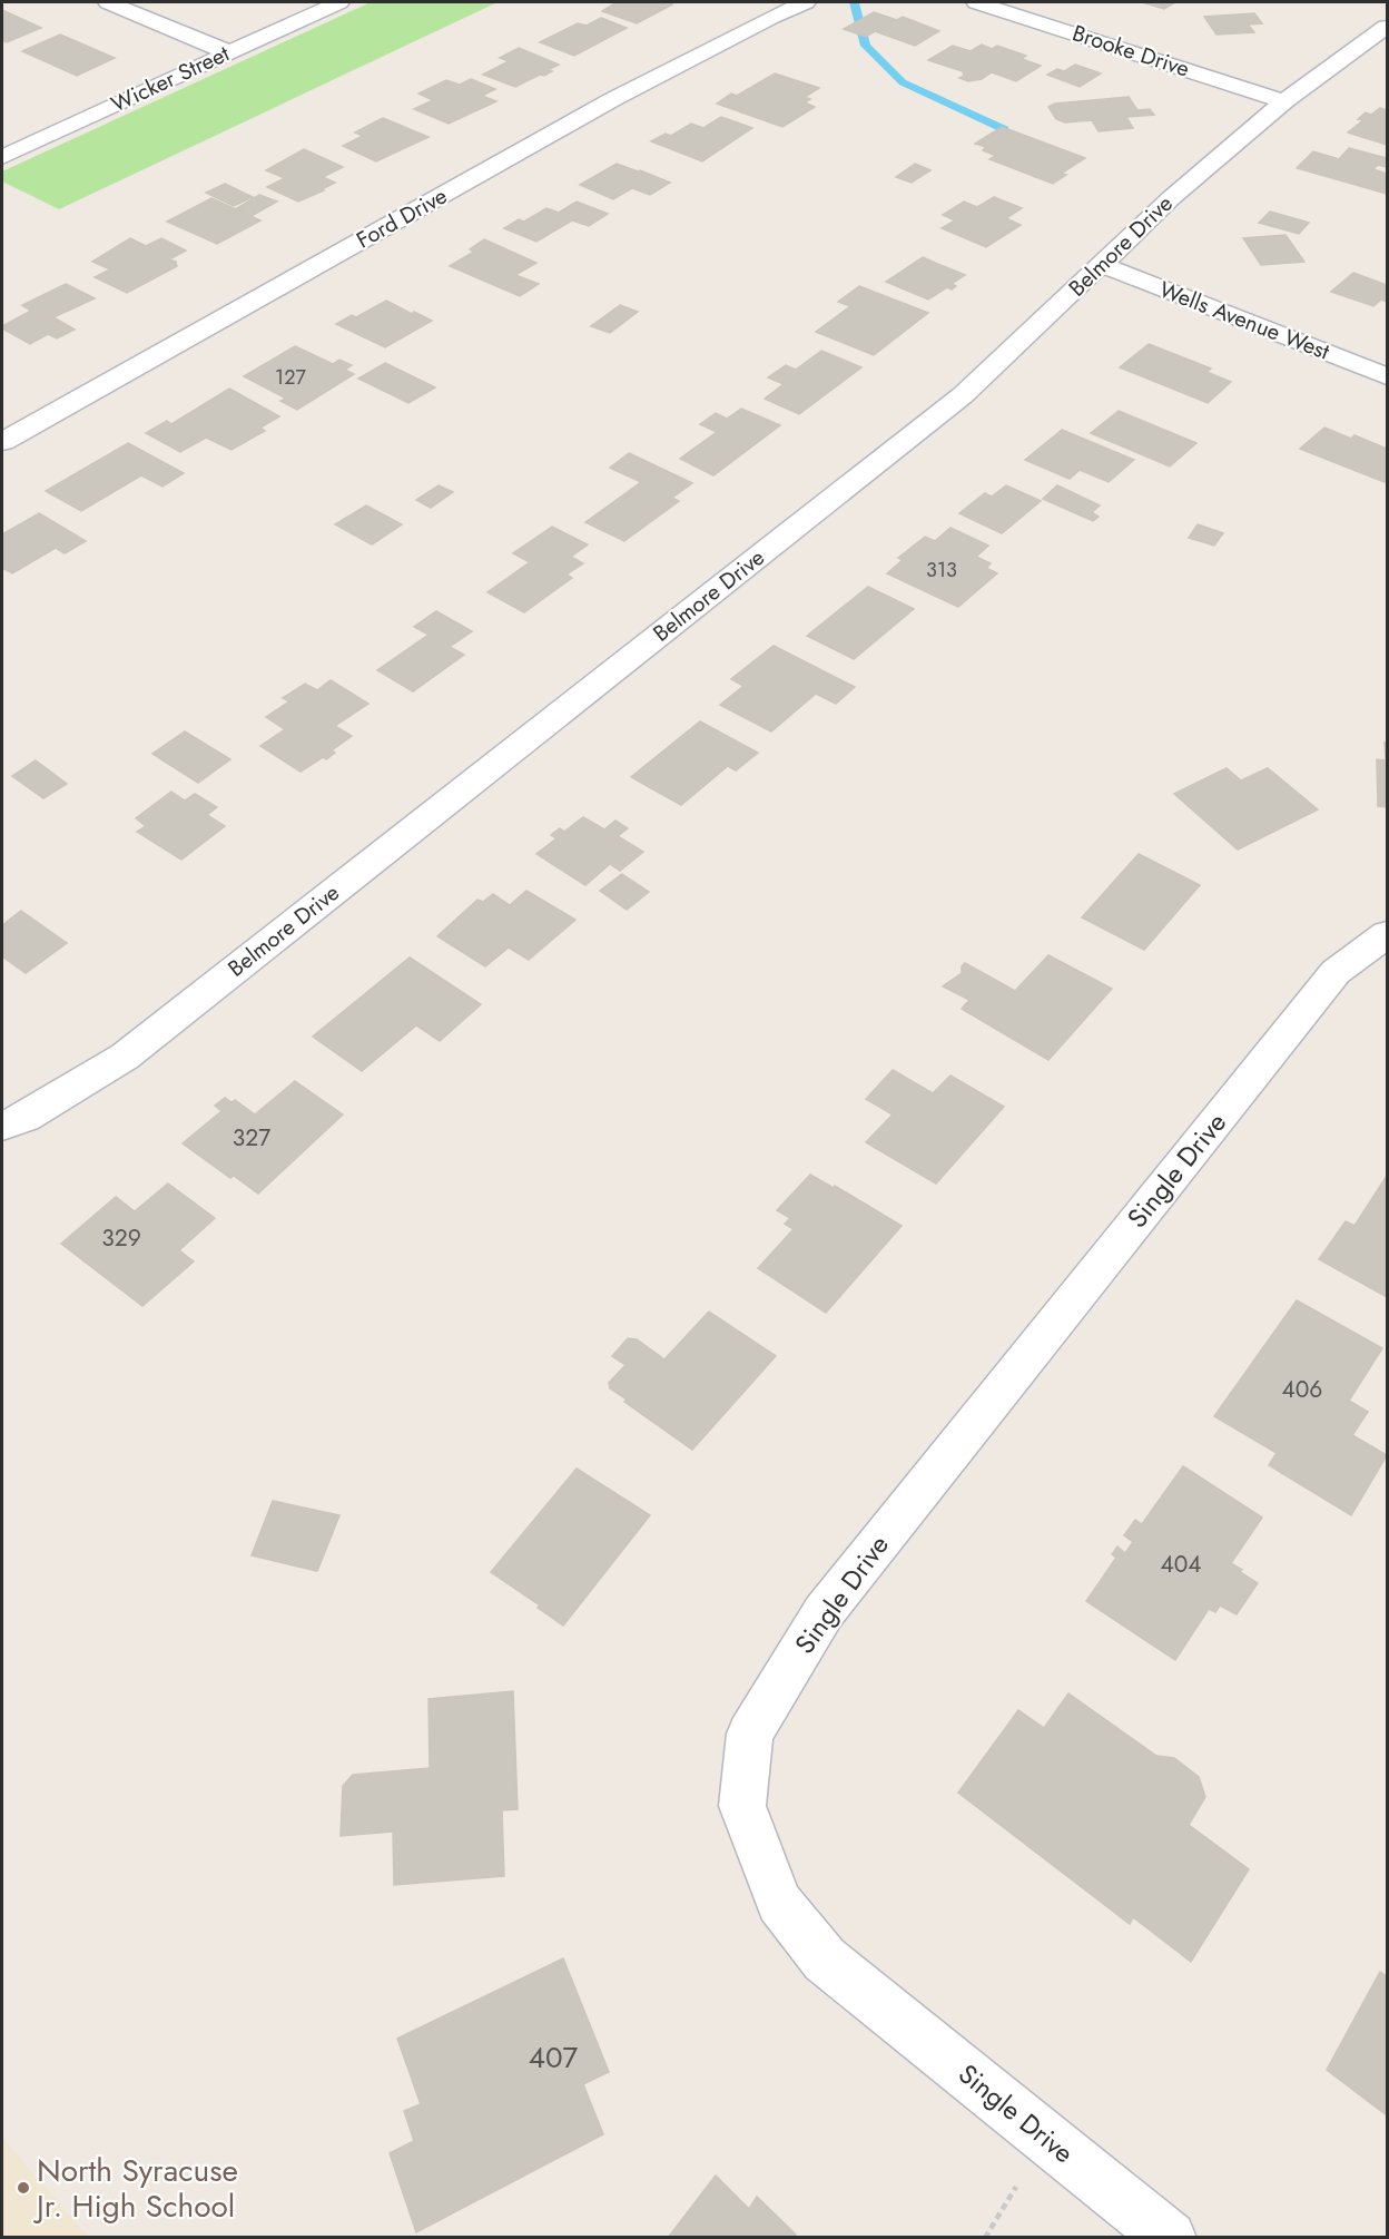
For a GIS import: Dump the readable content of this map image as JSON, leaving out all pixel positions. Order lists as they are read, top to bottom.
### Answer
{
  "streets": {
    "street": [
      "Brooke Drive",
      "Wicker Street",
      "Ford Drive",
      "Belmore Drive",
      "Wells Avenue West",
      "Single Drive"
    ]
  },
  "crossings": [
    ["Brooke Drive", "Belmore Drive"],
    ["Belmore Drive", "Wells Avenue West"]
  ],
  "places": ["North Syracuse Jr. High School"],
  "house_numbers": [
    "127",
    "313",
    "327",
    "329",
    "406",
    "404",
    "407"
  ]
}
